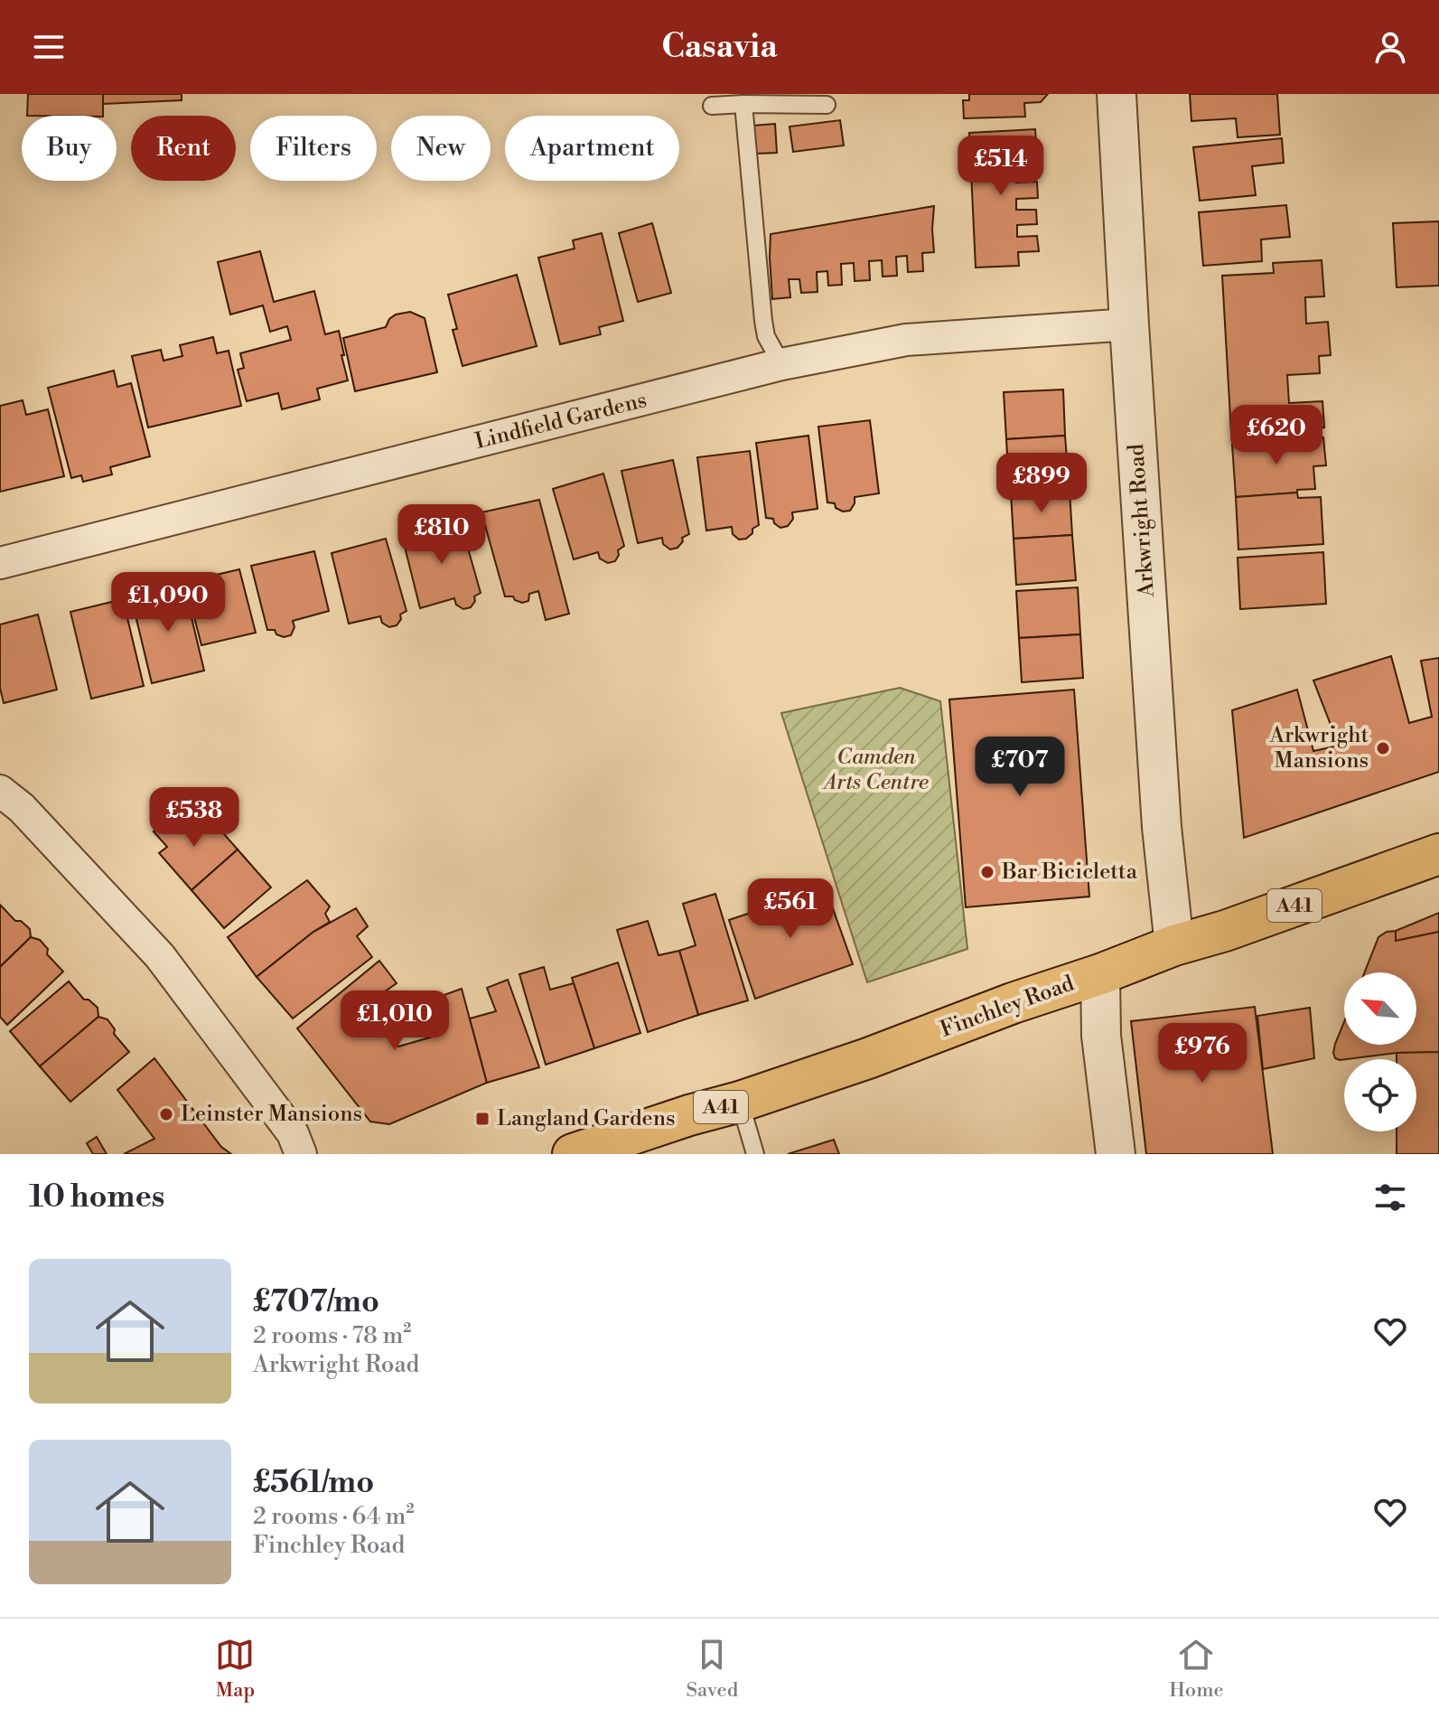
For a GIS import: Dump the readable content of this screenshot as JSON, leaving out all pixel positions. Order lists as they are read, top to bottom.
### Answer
{
  "streets": {
    "highway": ["A41", "Finchley Road"],
    "street": ["Lindfield Gardens", "Arkwright Road"]
  },
  "crossings": [
    ["Lindfield Gardens", "Arkwright Road"],
    ["Arkwright Road", "Finchley Road"]
  ],
  "parks": ["Camden Arts Centre"],
  "places": {
    "other": ["Arkwright Mansions", "Bar Bicicletta", "Leinster Mansions"],
    "transit": ["Langland Gardens"]
  },
  "north": "top left",
  "page": {
    "header": "Casavia",
    "chip": [
      "Buy",
      "Rent",
      "Filters",
      "New",
      "Apartment"
    ],
    "price": [
      "£514",
      "£620",
      "£899",
      "£810",
      "£1,090",
      "£707",
      "£538",
      "£561",
      "£1,010",
      "£976"
    ],
    "heading": "10 homes",
    "list": [
      {
        "name": "£707/mo",
        "note": "2 rooms · 78 m² · Arkwright Road"
      },
      {
        "name": "£561/mo",
        "note": "2 rooms · 64 m² · Finchley Road"
      }
    ],
    "tabs": ["Map", "Saved", "Home"]
  }
}
